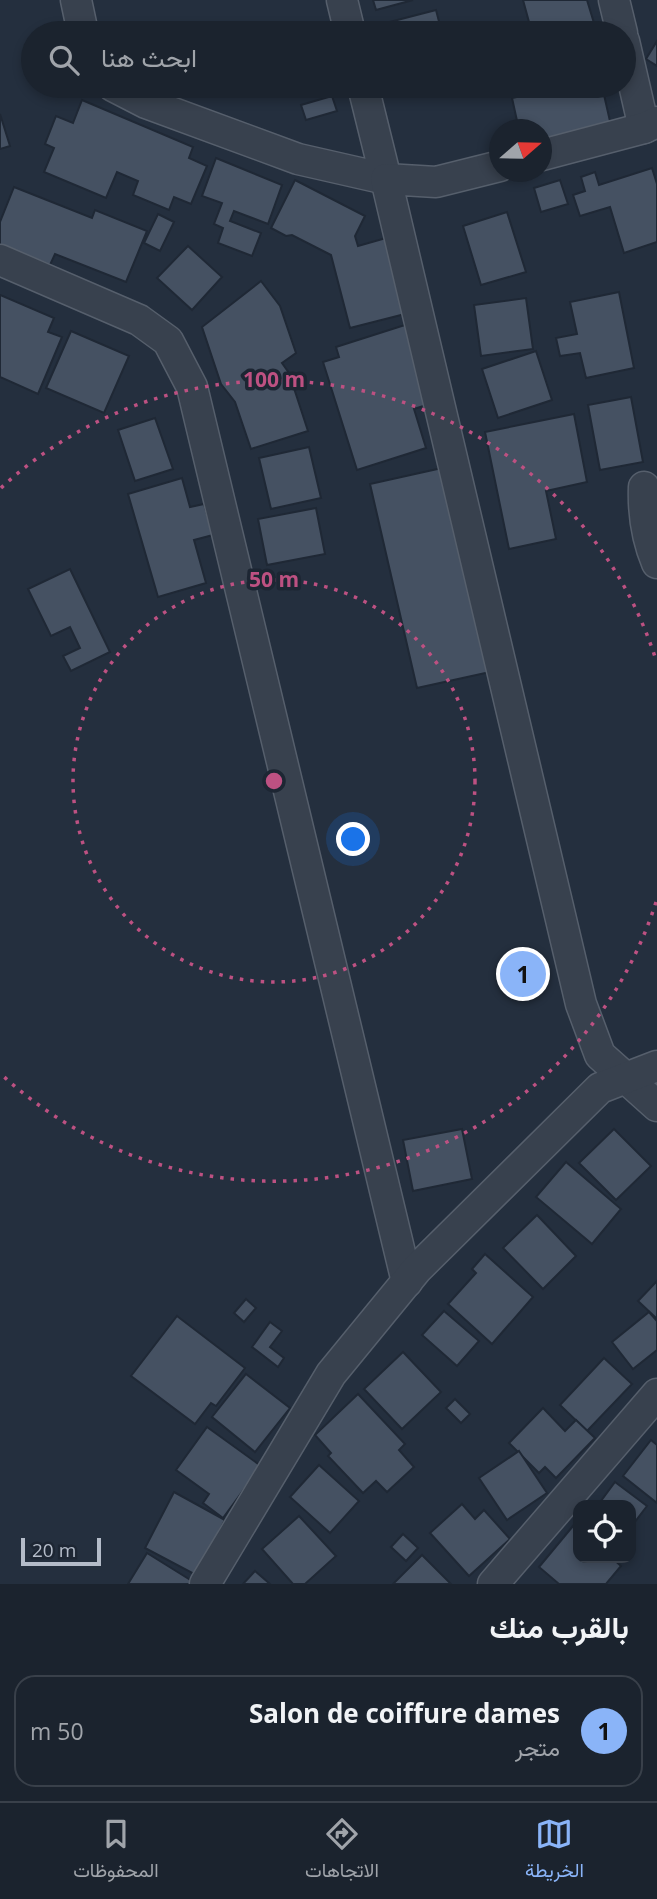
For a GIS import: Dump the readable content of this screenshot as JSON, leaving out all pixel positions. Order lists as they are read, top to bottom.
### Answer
{
  "scale_bar": "20 m",
  "north": "right",
  "page": {
    "search": "ابحث هنا",
    "pins": "1",
    "scale": "20 m",
    "heading": "بالقرب منك",
    "list": [
      {
        "mark": "1",
        "name": "Salon de coiffure dames",
        "note": "متجر",
        "value": "50 m"
      }
    ],
    "nav": ["الخريطة", "الاتجاهات", "المحفوظات"]
  },
  "rings": ["100 m", "50 m"]
}
